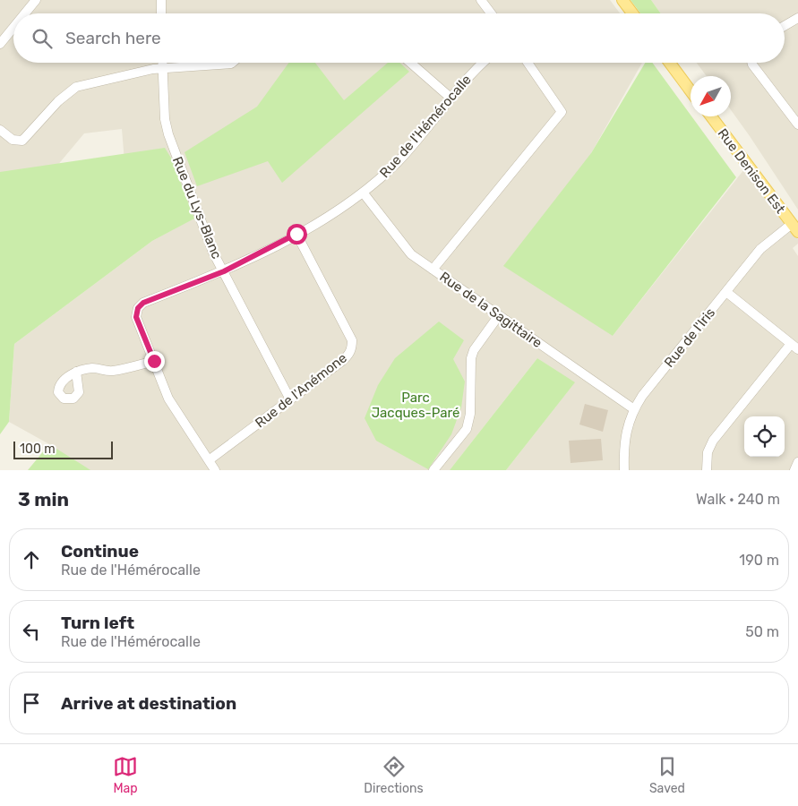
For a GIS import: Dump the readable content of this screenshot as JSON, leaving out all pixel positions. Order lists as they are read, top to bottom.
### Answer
{
  "streets": {
    "main road": ["Rue Denison Est"],
    "street": [
      "Rue de l'Hémérocalle",
      "Rue du Lys-Blanc",
      "Rue de la Sagittaire",
      "Rue de l'Iris",
      "Rue de l'Anémone"
    ]
  },
  "crossings": [
    ["Rue de l'Hémérocalle", "Rue du Lys-Blanc"],
    ["Rue de l'Hémérocalle", "Rue de la Sagittaire"],
    ["Rue de l'Hémérocalle", "Rue de l'Anémone"],
    ["Rue Denison Est", "Rue de l'Iris"],
    ["Rue du Lys-Blanc", "Rue de l'Anémone"],
    ["Rue de la Sagittaire", "Rue de l'Iris"]
  ],
  "parks": ["Parc Jacques-Paré"],
  "scale_bar": "100 m",
  "north": "bottom left",
  "page": {
    "search": "Search here",
    "scale": "100 m",
    "heading": ["3 min", "Walk · 240 m"],
    "list": [
      ["Continue", "Rue de l'Hémérocalle", "190 m"],
      ["Turn left", "Rue de l'Hémérocalle", "50 m"],
      "Arrive at destination"
    ],
    "nav": ["Map", "Directions", "Saved"]
  }
}
